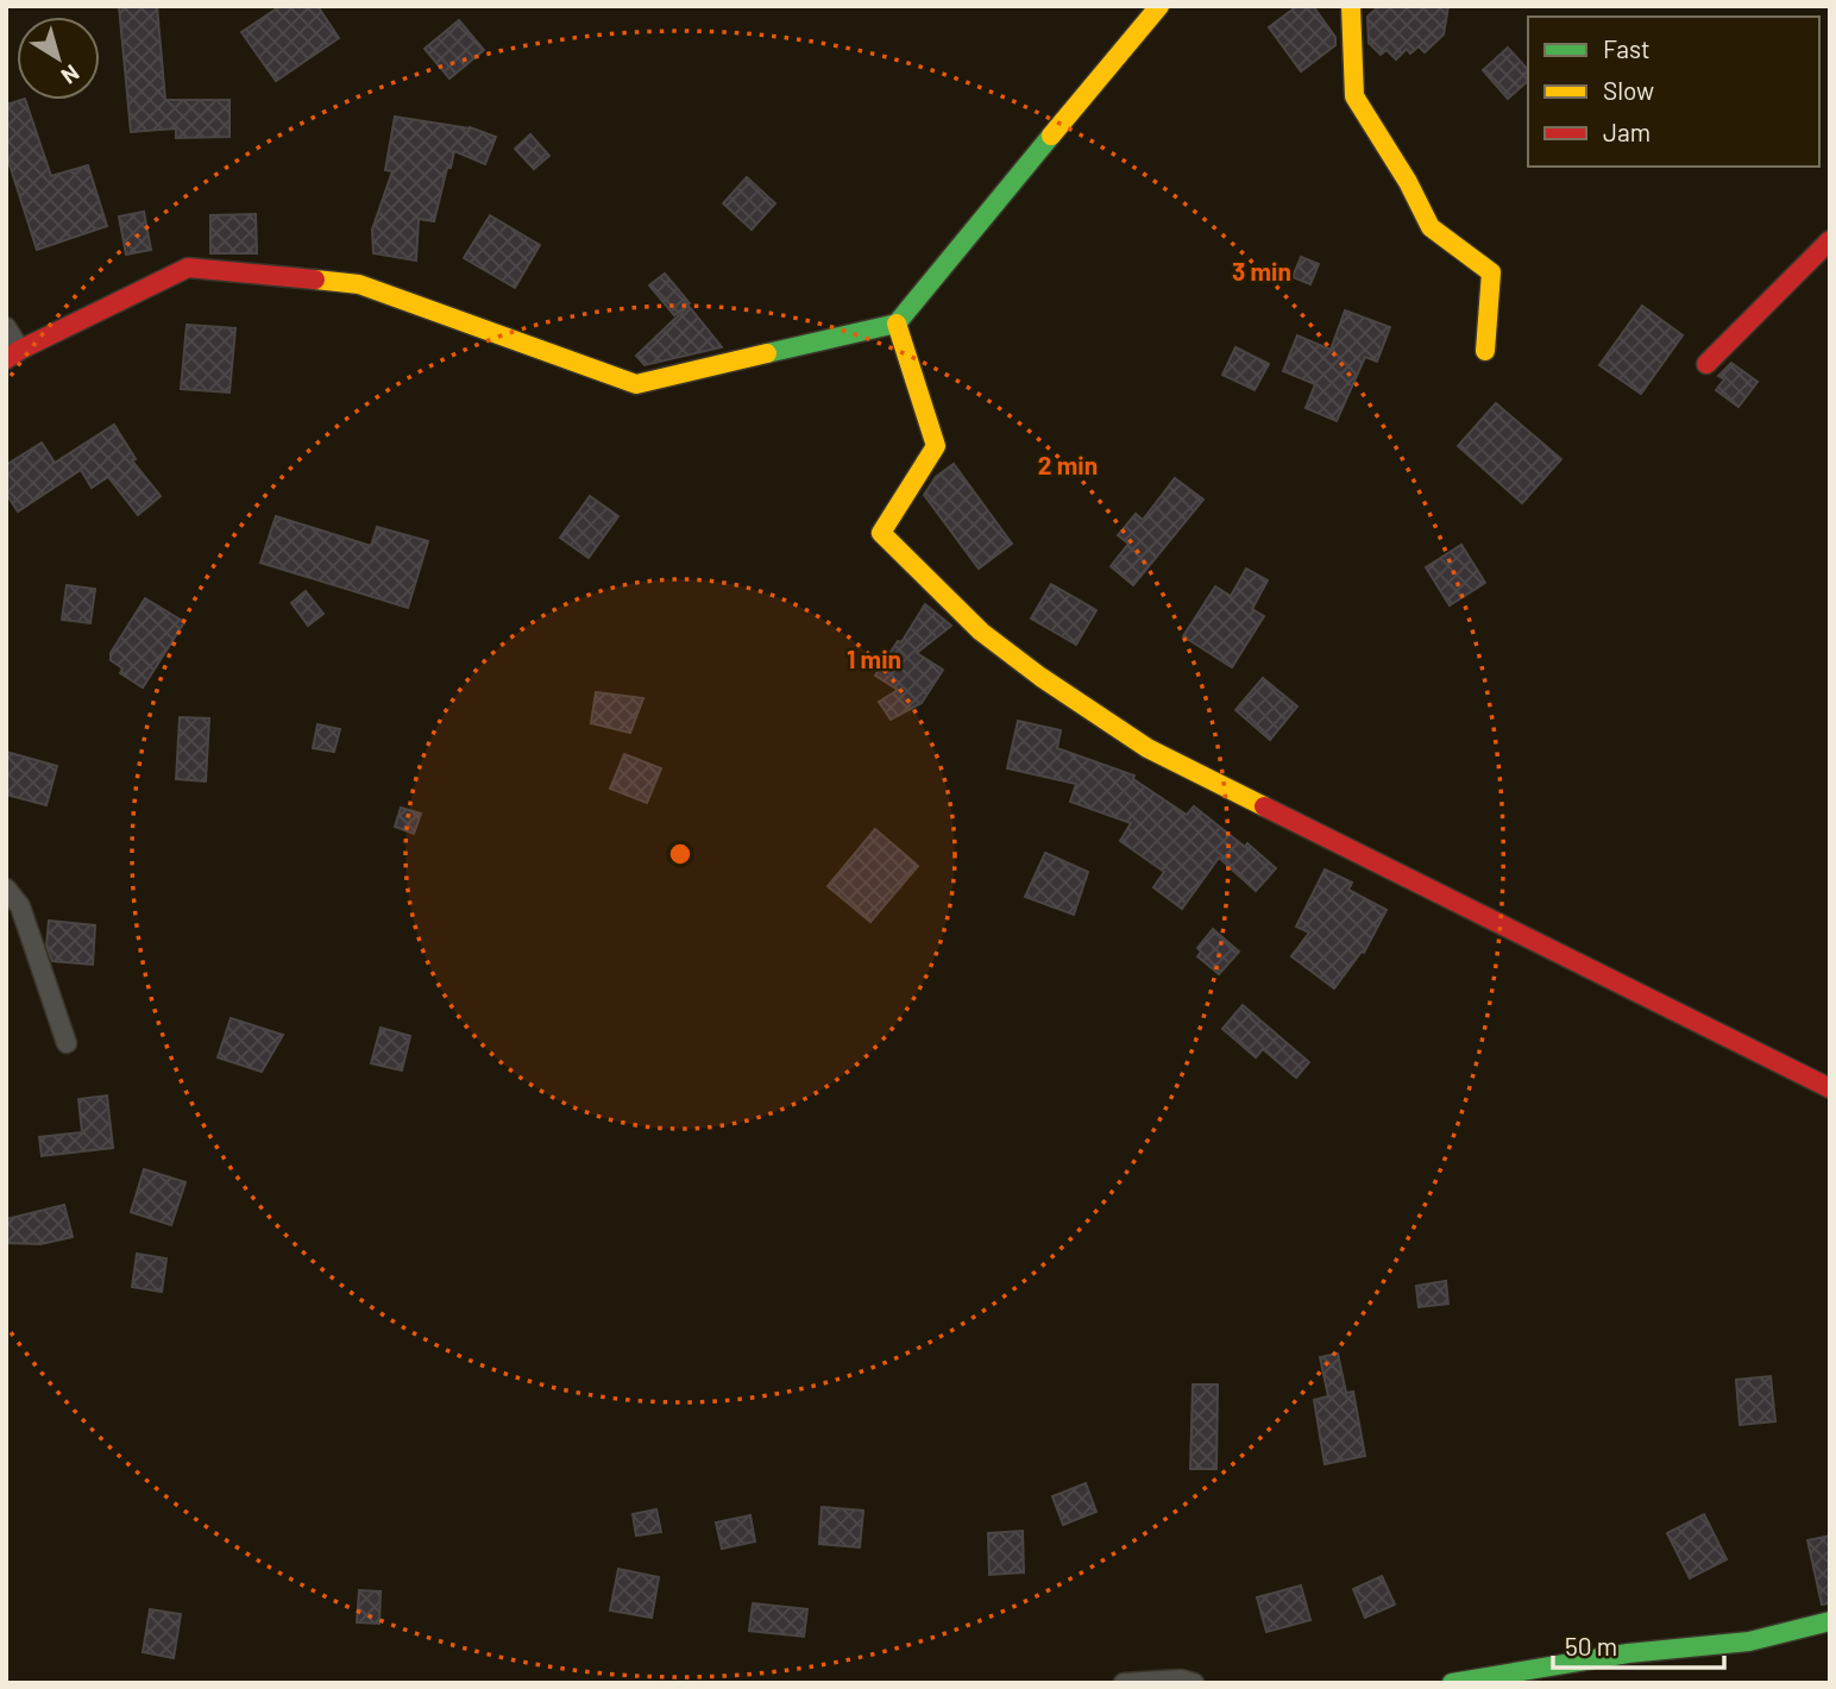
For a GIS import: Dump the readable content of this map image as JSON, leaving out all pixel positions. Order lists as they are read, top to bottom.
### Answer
{
  "legend": ["Fast", "Slow", "Jam"],
  "scale_bar": "50 m",
  "north": "bottom right",
  "rings": ["3 min", "2 min", "1 min"]
}
